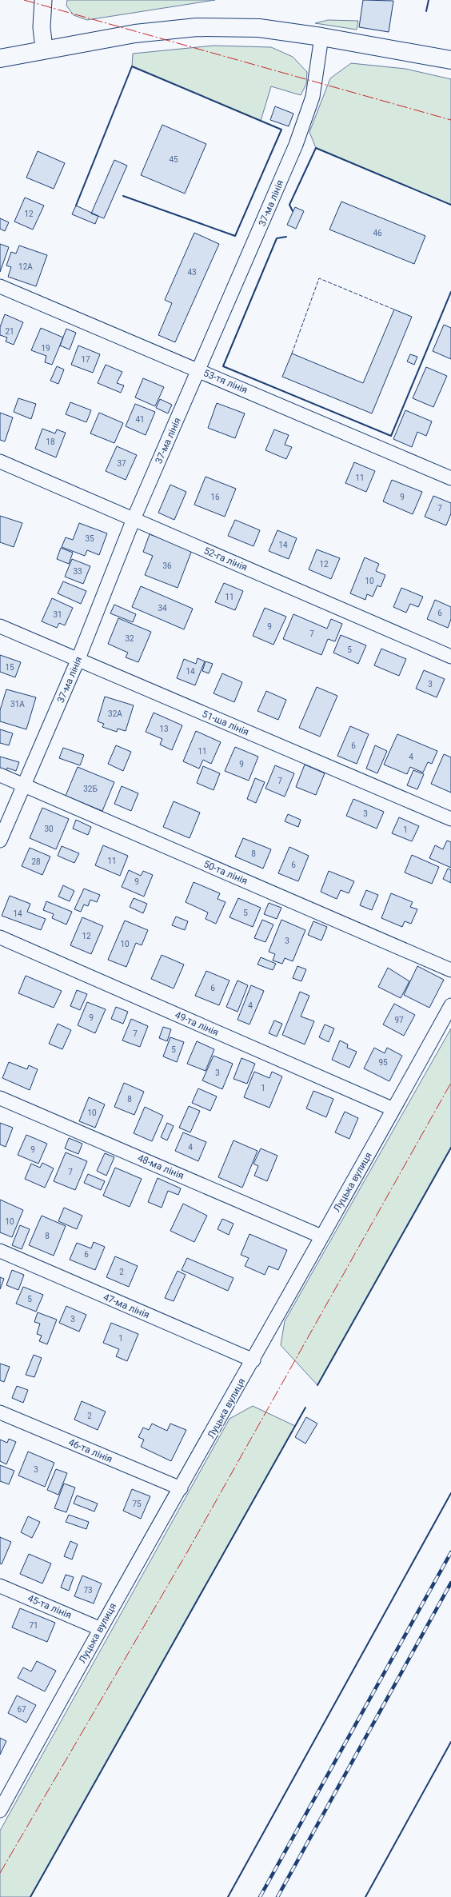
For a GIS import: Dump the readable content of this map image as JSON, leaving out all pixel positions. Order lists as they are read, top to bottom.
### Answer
{
  "streets": {
    "street": [
      "37-ма лінія",
      "53-тя лінія",
      "52-га лінія",
      "51-ша лінія",
      "50-та лінія",
      "49-та лінія",
      "48-ма лінія",
      "Луцька вулиця",
      "47-ма лінія",
      "46-та лінія",
      "45-та лінія"
    ]
  },
  "crossings": [
    ["37-ма лінія", "53-тя лінія"],
    ["37-ма лінія", "52-га лінія"],
    ["37-ма лінія", "51-ша лінія"],
    ["37-ма лінія", "50-та лінія"],
    ["49-та лінія", "Луцька вулиця"],
    ["48-ма лінія", "Луцька вулиця"],
    ["Луцька вулиця", "47-ма лінія"],
    ["Луцька вулиця", "46-та лінія"],
    ["Луцька вулиця", "45-та лінія"]
  ],
  "house_numbers": [
    "45",
    "12",
    "46",
    "12А",
    "43",
    "21",
    "19",
    "17",
    "41",
    "18",
    "37",
    "11",
    "16",
    "9",
    "7",
    "35",
    "14",
    "12",
    "36",
    "33",
    "10",
    "11",
    "34",
    "6",
    "31",
    "9",
    "7",
    "32",
    "5",
    "15",
    "14",
    "3",
    "31А",
    "32А",
    "13",
    "6",
    "11",
    "4",
    "9",
    "7",
    "32Б",
    "3",
    "30",
    "1",
    "8",
    "11",
    "28",
    "6",
    "9",
    "5",
    "14",
    "12",
    "3",
    "10",
    "6",
    "4",
    "9",
    "97",
    "7",
    "5",
    "95",
    "3",
    "1",
    "8",
    "10",
    "4",
    "9",
    "7",
    "10",
    "8",
    "6",
    "2",
    "5",
    "3",
    "1",
    "2",
    "3",
    "75",
    "73",
    "71",
    "67"
  ]
}
